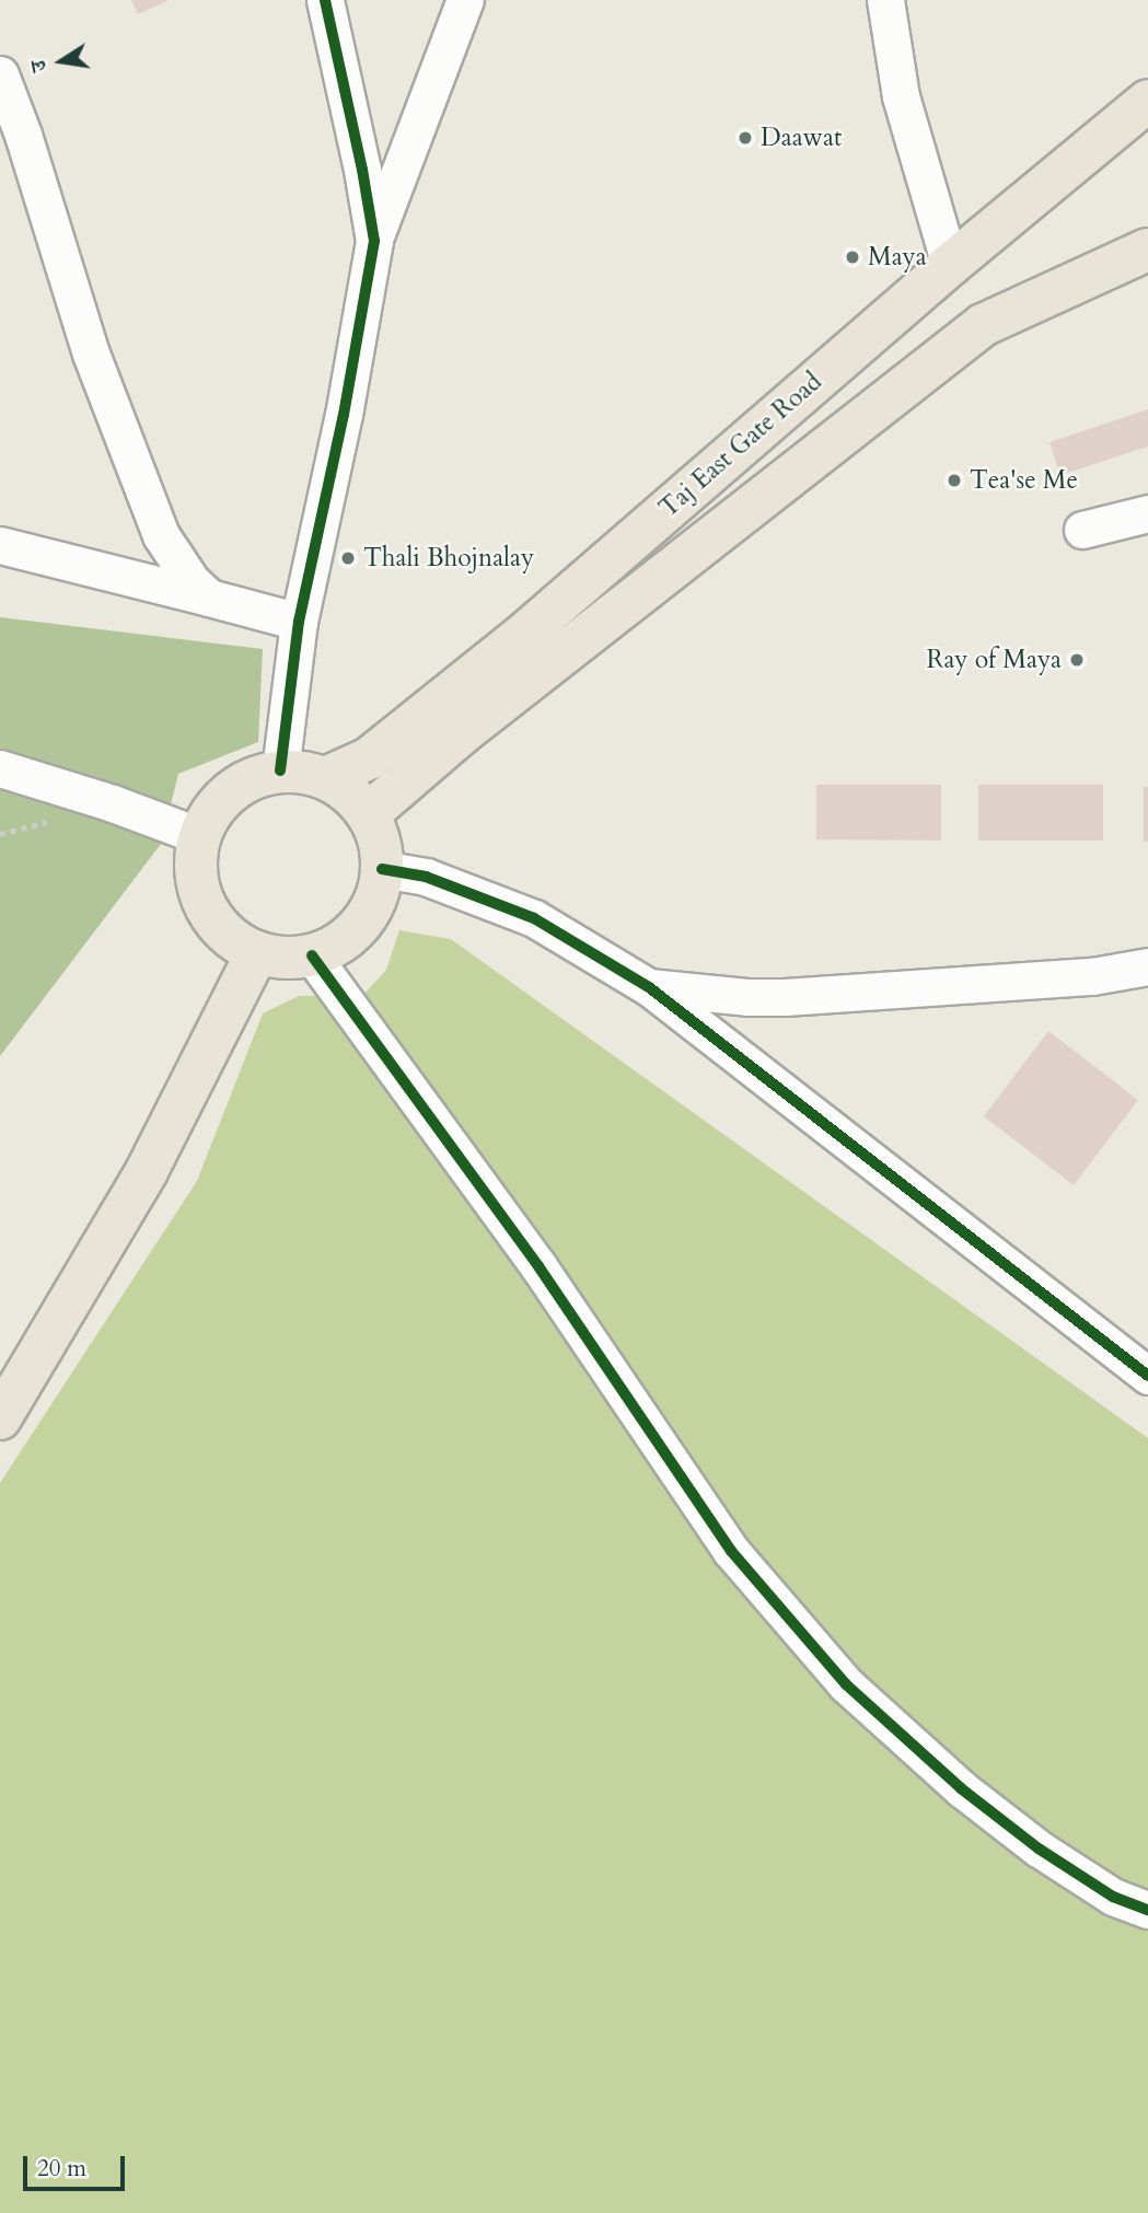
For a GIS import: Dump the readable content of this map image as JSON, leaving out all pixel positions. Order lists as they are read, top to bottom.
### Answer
{
  "streets": {
    "main road": ["Taj East Gate Road"]
  },
  "places": [
    "Daawat",
    "Maya",
    "Tea'se Me",
    "Thali Bhojnalay",
    "Ray of Maya"
  ],
  "scale_bar": "20 m",
  "north": "left"
}
